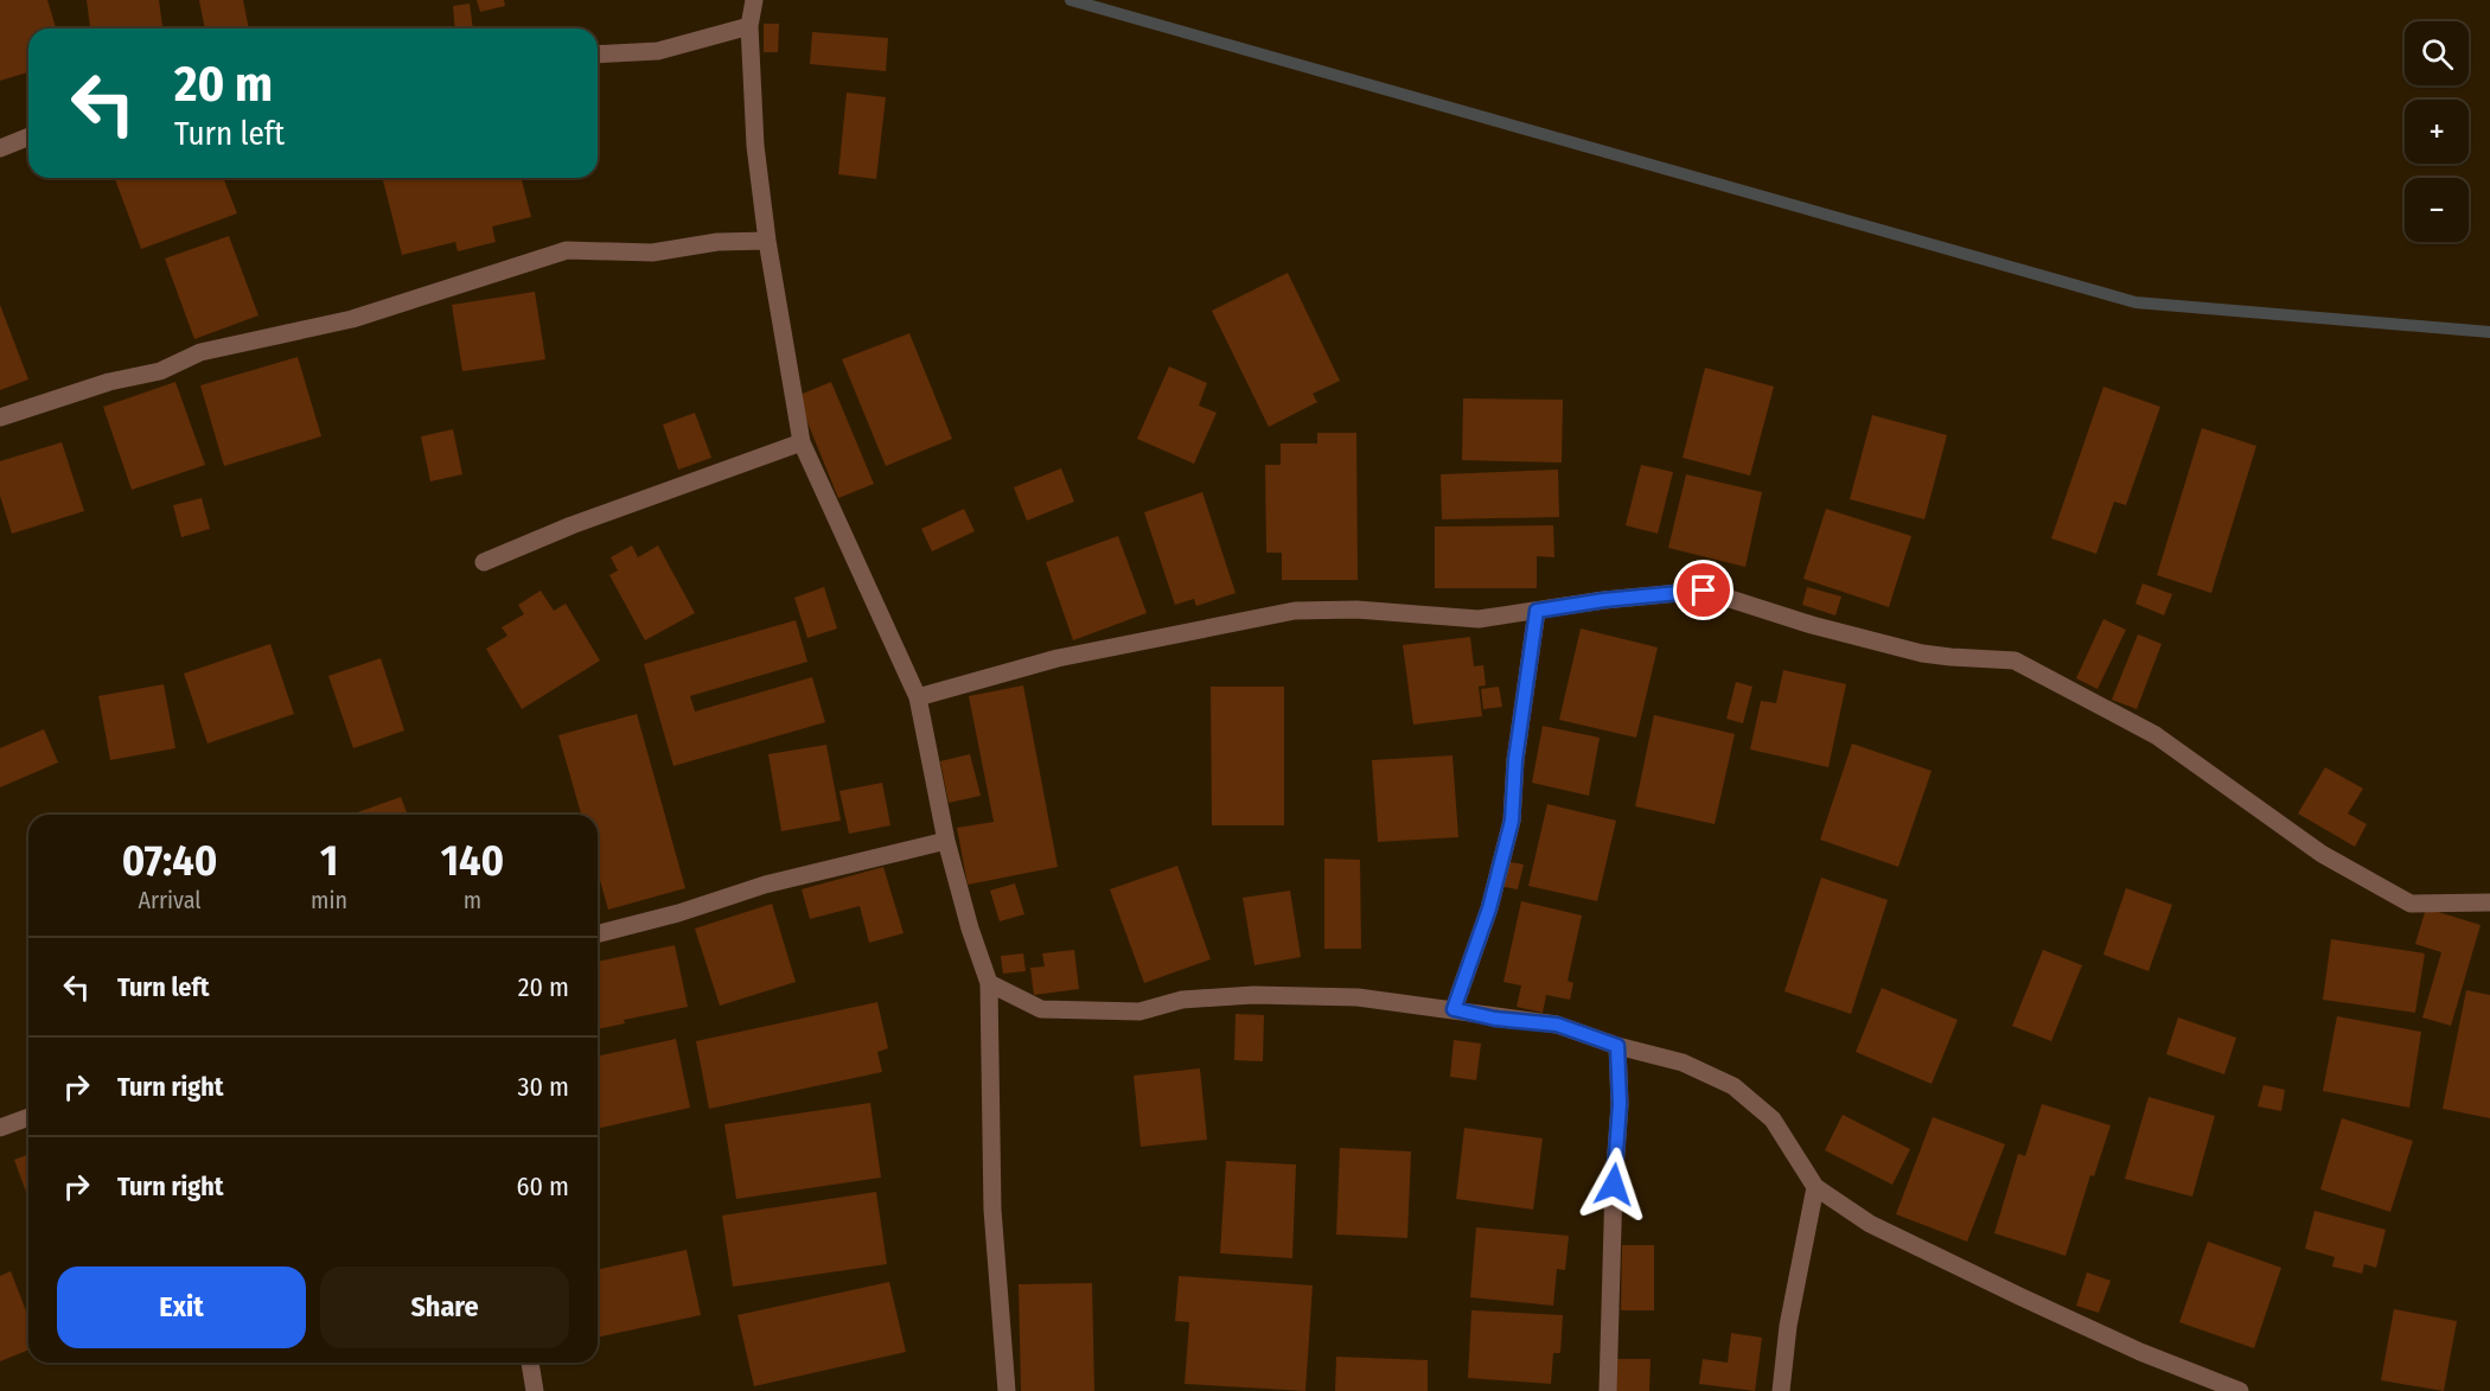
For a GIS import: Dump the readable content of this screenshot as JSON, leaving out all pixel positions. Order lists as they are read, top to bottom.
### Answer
{
  "page": {
    "map_buttons": ["+", "−"],
    "turn": ["20 m", "Turn left"],
    "eta": [
      "07:40",
      "Arrival",
      "1",
      "min",
      "140",
      "m"
    ],
    "list": [
      {
        "name": "Turn left",
        "value": "20 m"
      },
      {
        "name": "Turn right",
        "value": "30 m"
      },
      {
        "name": "Turn right",
        "value": "60 m"
      }
    ],
    "buttons": ["Exit", "Share"]
  }
}
